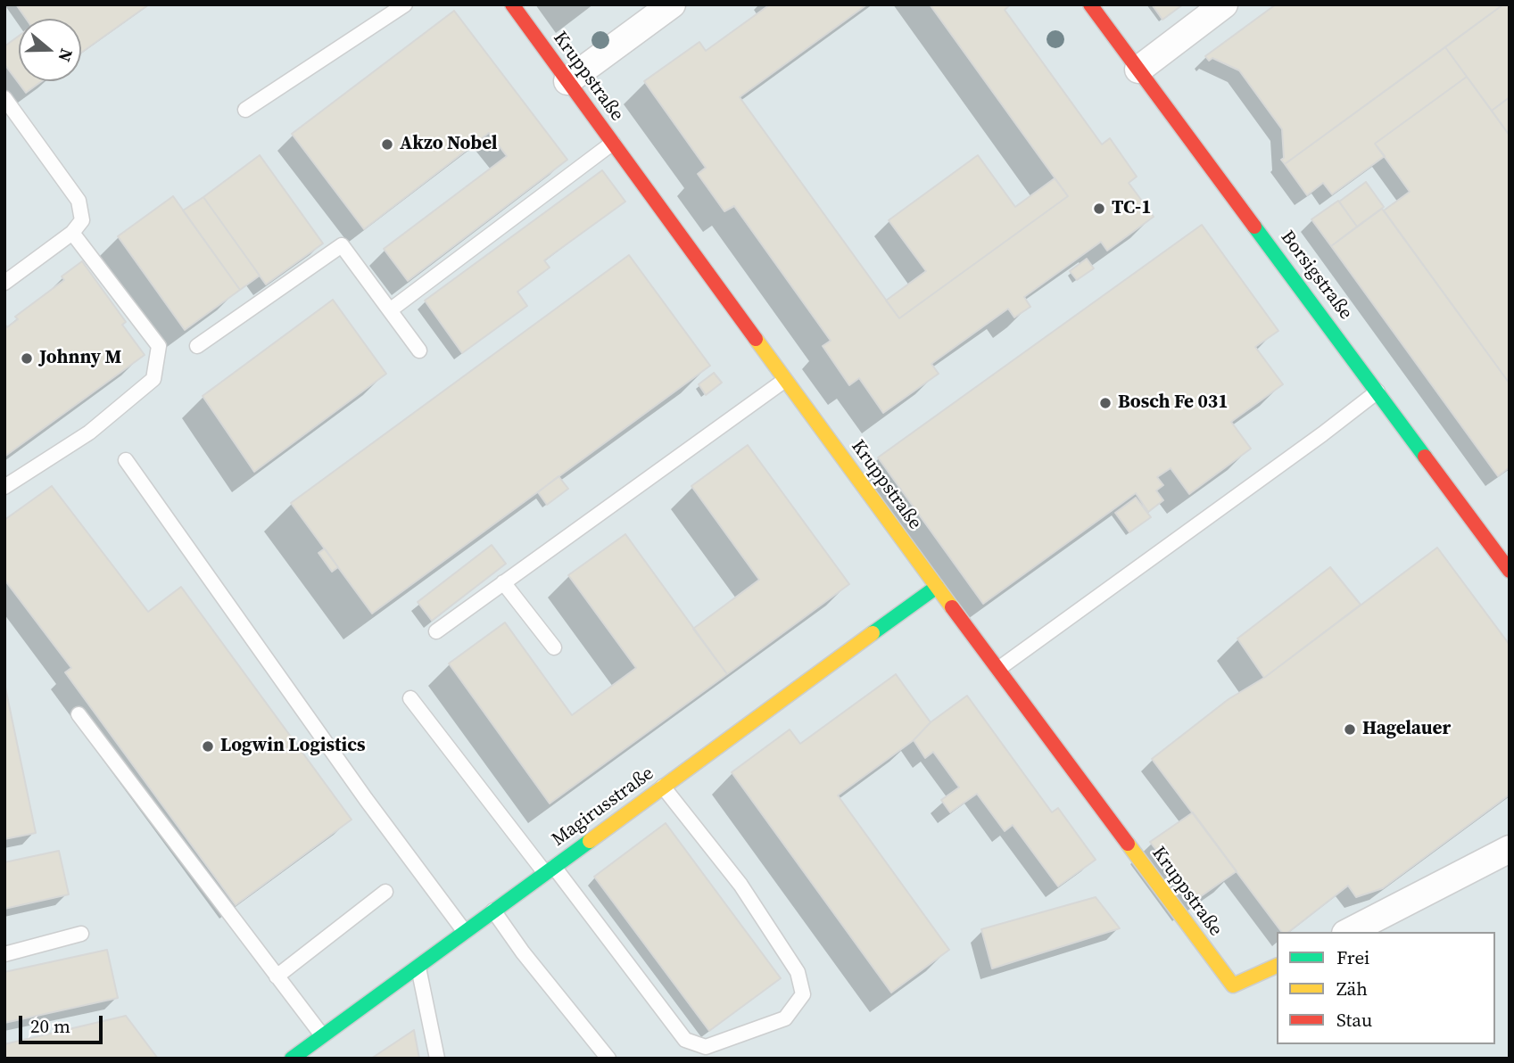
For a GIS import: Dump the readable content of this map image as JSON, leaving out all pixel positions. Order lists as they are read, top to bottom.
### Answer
{
  "streets": {
    "street": ["Kruppstraße", "Borsigstraße", "Magirusstraße"]
  },
  "crossings": [
    ["Kruppstraße", "Magirusstraße"]
  ],
  "places": [
    "Akzo Nobel",
    "TC-1",
    "Johnny M",
    "Bosch Fe 031",
    "Hagelauer",
    "Logwin Logistics"
  ],
  "legend": ["Frei", "Zäh", "Stau"],
  "scale_bar": "20 m",
  "north": "right"
}
